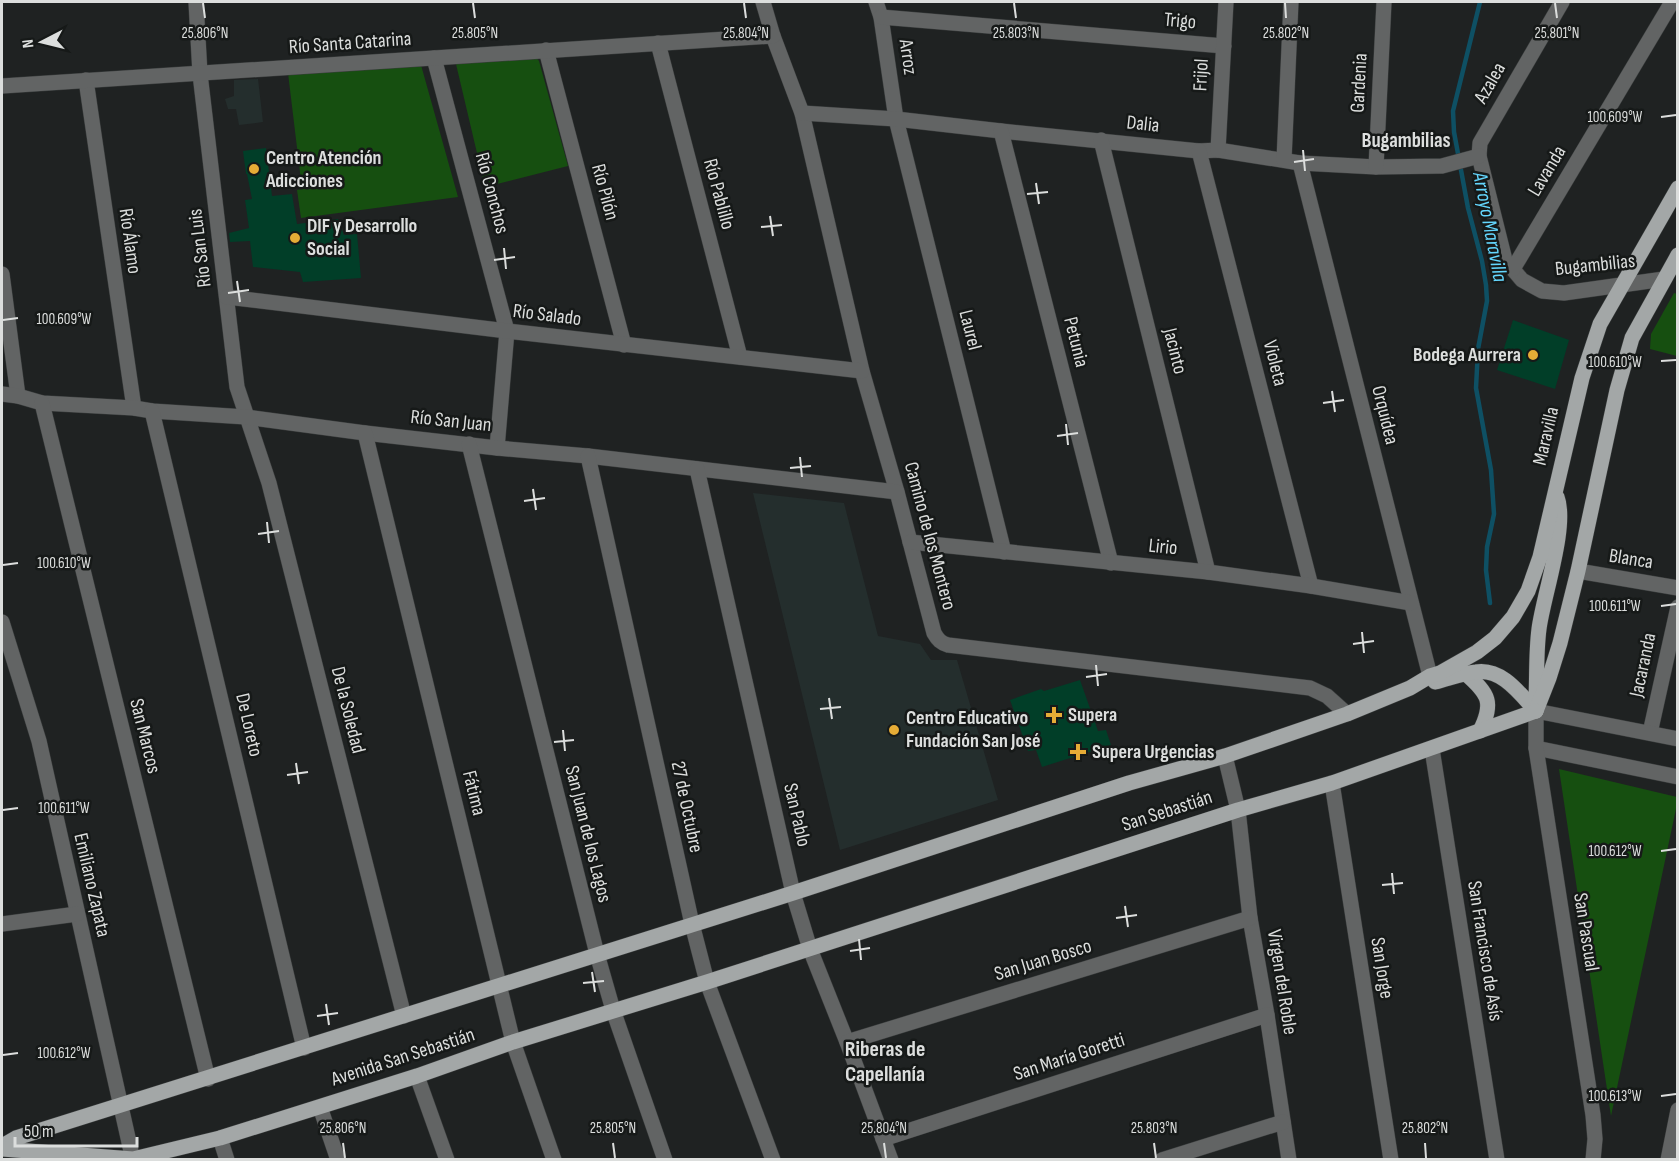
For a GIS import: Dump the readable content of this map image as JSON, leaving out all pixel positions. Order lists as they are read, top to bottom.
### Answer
{
  "streets": {
    "main road": ["Maravilla", "San Sebastián", "Avenida San Sebastián"],
    "street": [
      "Trigo",
      "Río Santa Catarina",
      "Arroz",
      "Frijol",
      "Gardenia",
      "Azalea",
      "Dalia",
      "Lavanda",
      "Río Pilón",
      "Río Conchos",
      "Río Pablillo",
      "Río Álamo",
      "Río San Luis",
      "Bugambilias",
      "Río Salado",
      "Laurel",
      "Petunia",
      "Jacinto",
      "Violeta",
      "Orquídea",
      "Río San Juan",
      "Camino de los Montero",
      "Lirio",
      "Blanca",
      "Jacaranda",
      "De la Soledad",
      "De Loreto",
      "San Marcos",
      "Fátima",
      "27 de Octubre",
      "San Pablo",
      "San Juan de los Lagos",
      "Emiliano Zapata",
      "San Pascual",
      "San Francisco de Asís",
      "San Juan Bosco",
      "San Jorge",
      "Virgen del Roble",
      "San María Goretti"
    ]
  },
  "crossings": [
    ["Trigo", "Arroz"],
    ["Trigo", "Frijol"],
    ["Río Santa Catarina", "Río Pilón"],
    ["Río Santa Catarina", "Río Conchos"],
    ["Río Santa Catarina", "Río Pablillo"],
    ["Río Santa Catarina", "Río Álamo"],
    ["Río Santa Catarina", "Río San Luis"],
    ["Río Santa Catarina", "Camino de los Montero"],
    ["Arroz", "Dalia"],
    ["Arroz", "Laurel"],
    ["Frijol", "Dalia"],
    ["Gardenia", "Dalia"],
    ["Azalea", "Dalia"],
    ["Azalea", "Bugambilias"],
    ["Dalia", "Bugambilias"],
    ["Dalia", "Laurel"],
    ["Dalia", "Petunia"],
    ["Dalia", "Jacinto"],
    ["Dalia", "Violeta"],
    ["Dalia", "Orquídea"],
    ["Dalia", "Camino de los Montero"],
    ["Lavanda", "Bugambilias"],
    ["Río Pilón", "Río Salado"],
    ["Río Conchos", "Río Salado"],
    ["Río Conchos", "Río San Juan"],
    ["Río Pablillo", "Río Salado"],
    ["Río Álamo", "Río San Juan"],
    ["Río San Luis", "Río Salado"],
    ["Río San Luis", "Río San Juan"],
    ["Río San Luis", "De la Soledad"],
    ["Bugambilias", "Maravilla"],
    ["Río Salado", "Camino de los Montero"],
    ["Laurel", "Lirio"],
    ["Petunia", "Lirio"],
    ["Jacinto", "Lirio"],
    ["Violeta", "Lirio"],
    ["Orquídea", "Maravilla"],
    ["Orquídea", "Lirio"],
    ["Orquídea", "San Sebastián"],
    ["Río San Juan", "Camino de los Montero"],
    ["Río San Juan", "De la Soledad"],
    ["Río San Juan", "De Loreto"],
    ["Río San Juan", "San Marcos"],
    ["Río San Juan", "Fátima"],
    ["Río San Juan", "27 de Octubre"],
    ["Río San Juan", "San Pablo"],
    ["Río San Juan", "San Juan de los Lagos"],
    ["Maravilla", "San Sebastián"],
    ["Camino de los Montero", "Lirio"],
    ["Camino de los Montero", "San Sebastián"],
    ["De la Soledad", "Avenida San Sebastián"],
    ["De Loreto", "Avenida San Sebastián"],
    ["San Marcos", "Avenida San Sebastián"],
    ["Fátima", "Avenida San Sebastián"],
    ["27 de Octubre", "Avenida San Sebastián"],
    ["San Sebastián", "San Pablo"],
    ["San Sebastián", "San Pascual"],
    ["San Sebastián", "San Francisco de Asís"],
    ["San Sebastián", "San Jorge"],
    ["San Sebastián", "Virgen del Roble"],
    ["San Sebastián", "Avenida San Sebastián"],
    ["San Pablo", "San Juan Bosco"],
    ["San Pablo", "Avenida San Sebastián"],
    ["San Pablo", "San María Goretti"],
    ["San Juan de los Lagos", "Avenida San Sebastián"],
    ["Emiliano Zapata", "Avenida San Sebastián"],
    ["San Juan Bosco", "Virgen del Roble"],
    ["Virgen del Roble", "San María Goretti"]
  ],
  "districts": ["Bugambilias", "Riberas de Capellanía"],
  "water": ["Arroyo Maravilla"],
  "places": {
    "other": [
      "Centro Atención Adicciones",
      "DIF y Desarrollo Social",
      "Bodega Aurrera",
      "Centro Educativo Fundación San José"
    ],
    "health": ["Supera", "Supera Urgencias"]
  },
  "scale_bar": "50 m",
  "north": "left",
  "coordinates": [
    "25.806°N",
    "25.805°N",
    "25.804°N",
    "25.803°N",
    "25.802°N",
    "25.801°N",
    "100.609°W",
    "100.610°W",
    "100.611°W",
    "100.612°W",
    "100.613°W"
  ]
}
